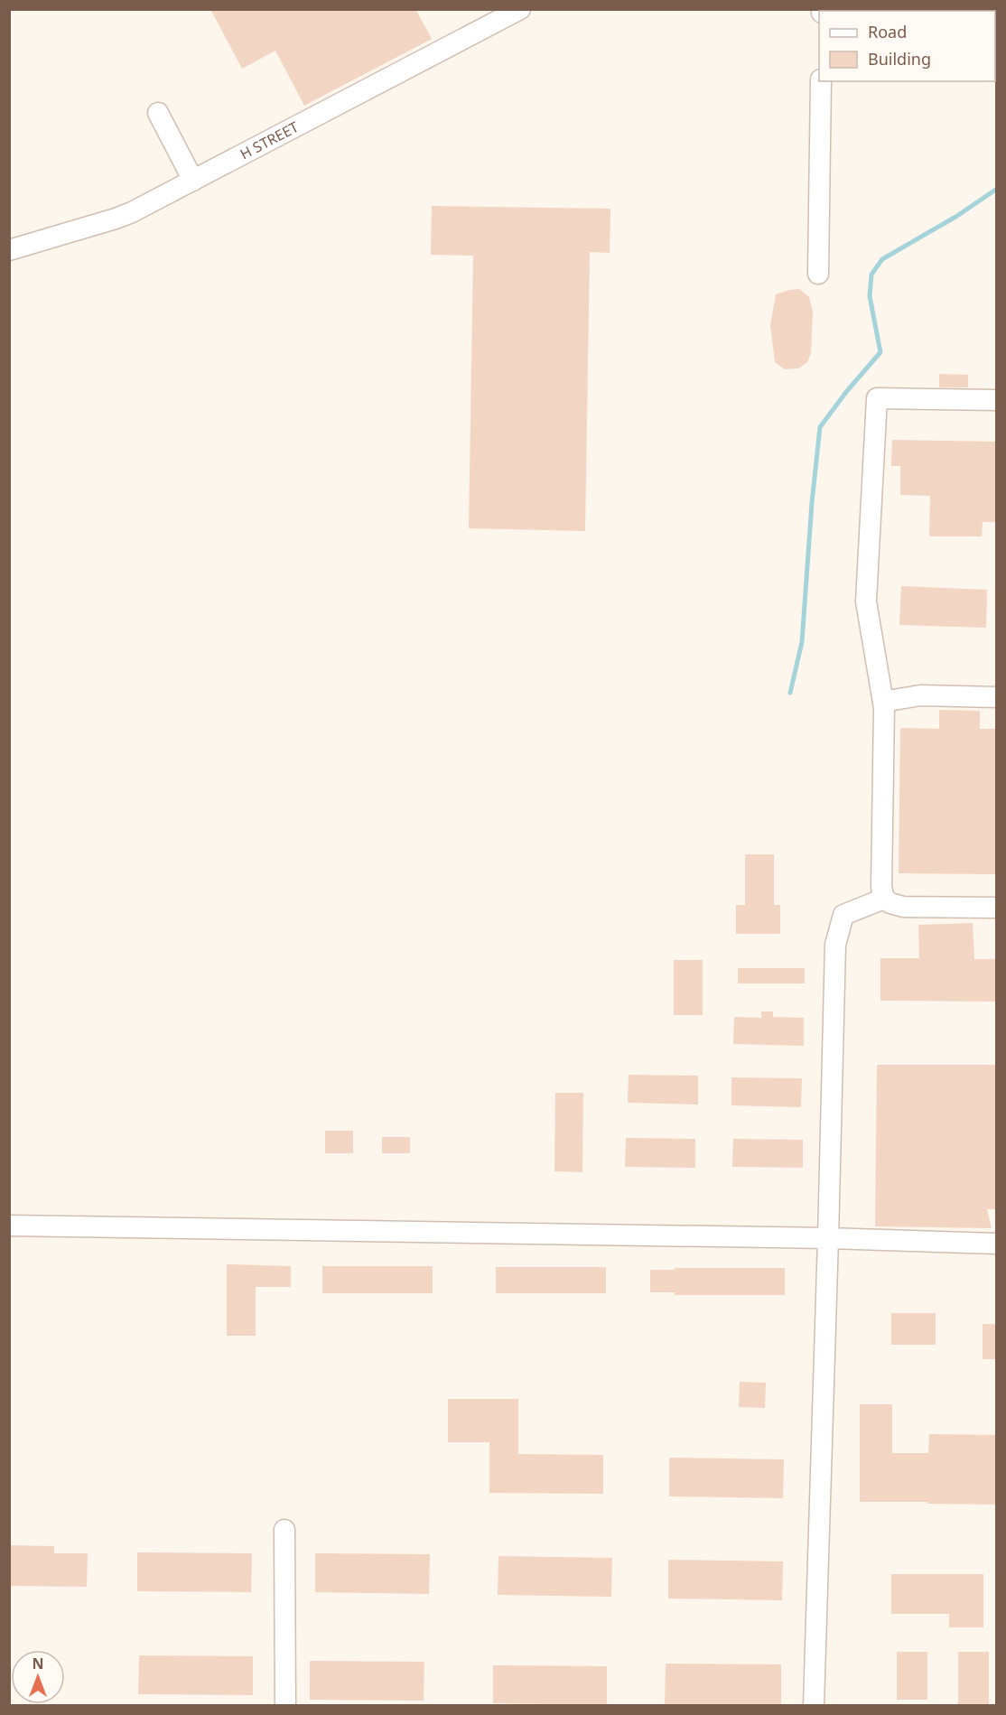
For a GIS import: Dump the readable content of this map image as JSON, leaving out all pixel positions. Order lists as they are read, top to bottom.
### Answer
{
  "streets": {
    "street": ["H STREET"]
  },
  "legend": ["Road", "Building"],
  "north": "top"
}
